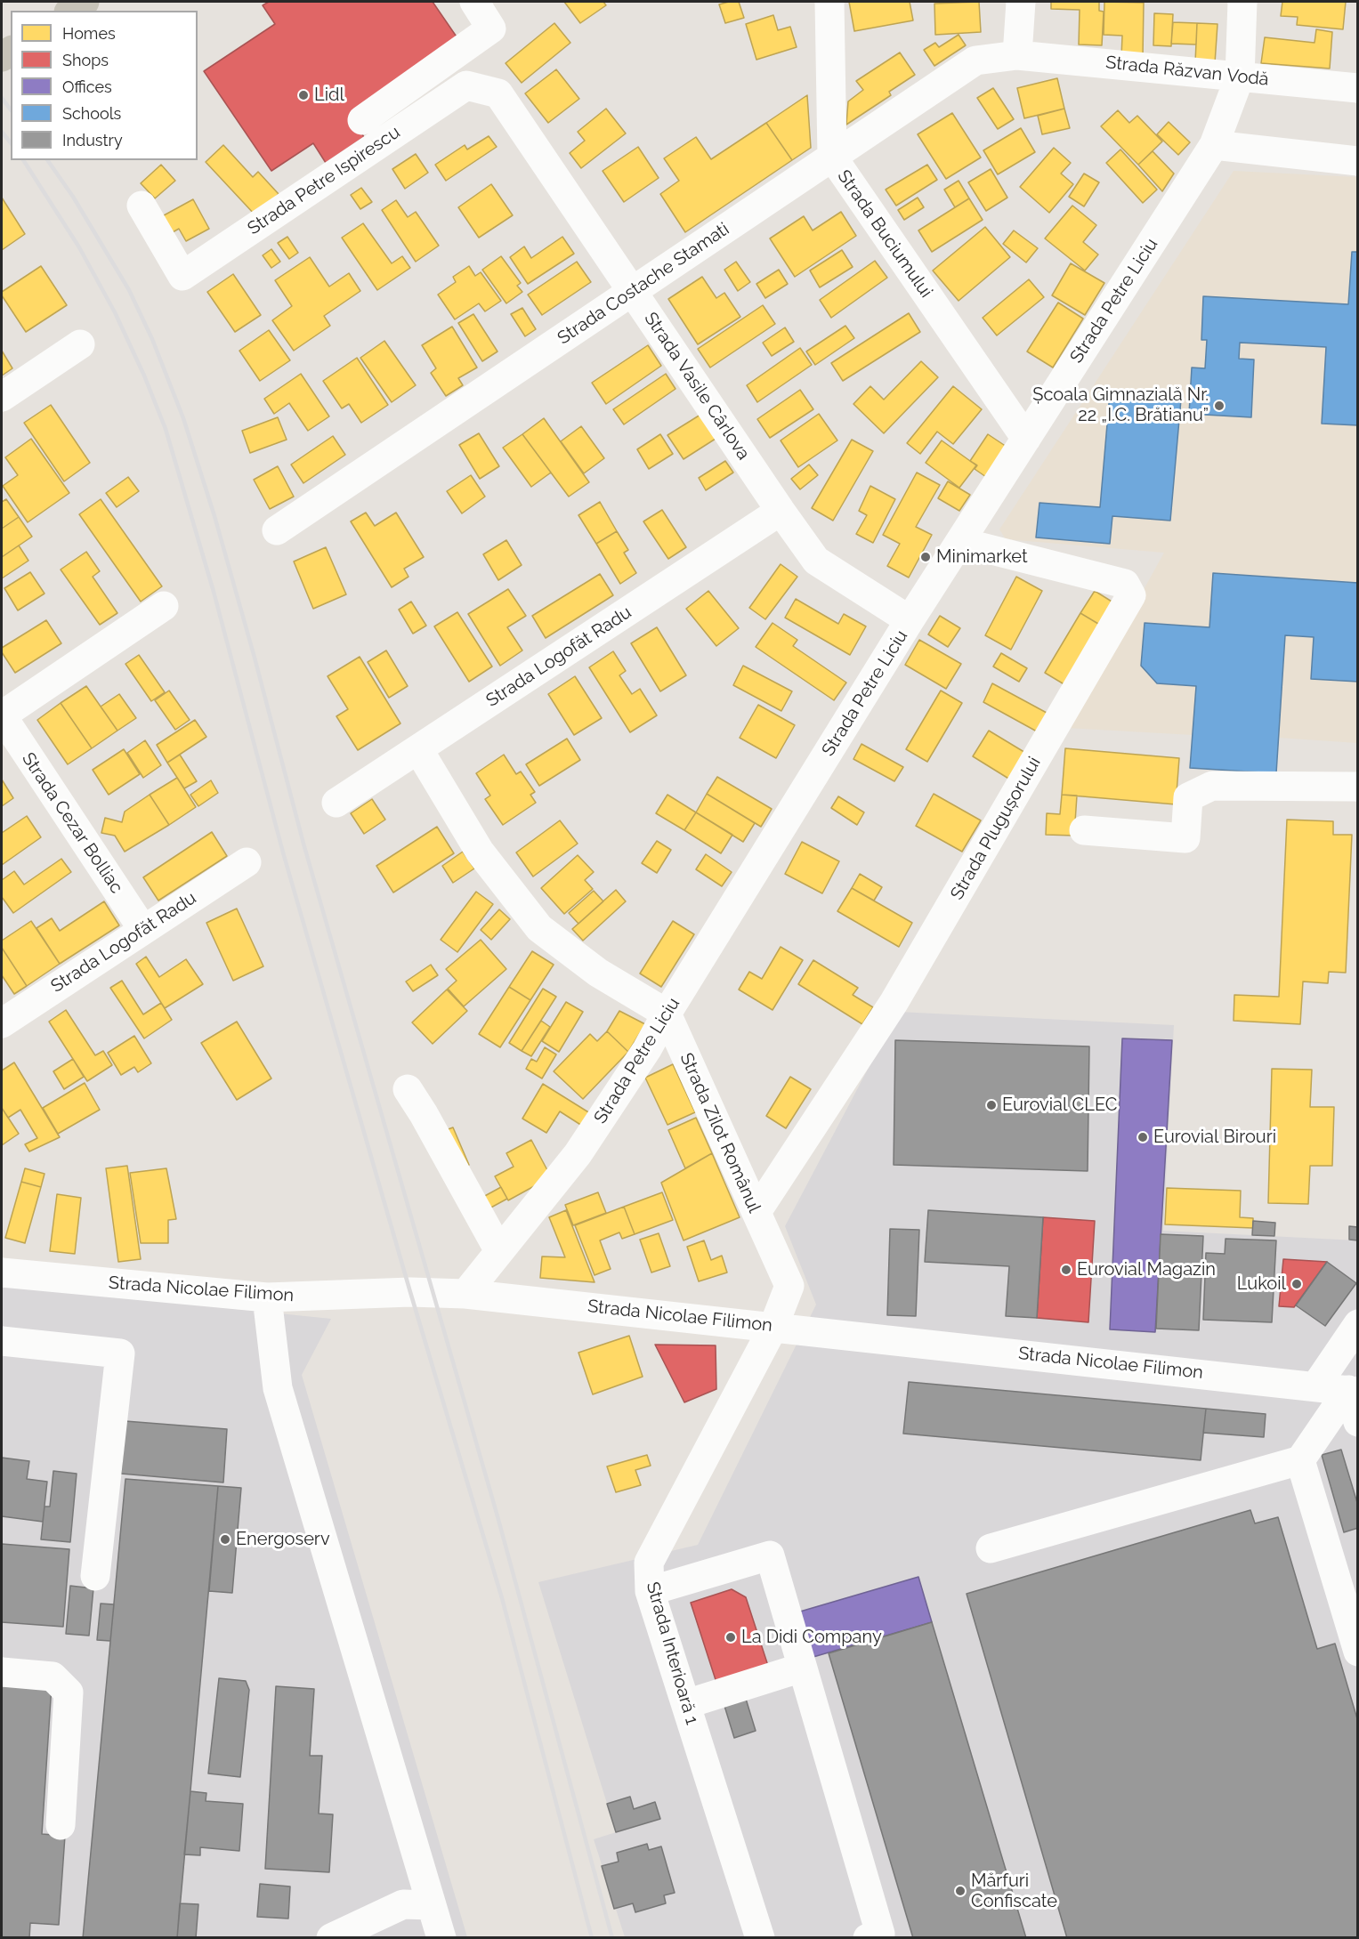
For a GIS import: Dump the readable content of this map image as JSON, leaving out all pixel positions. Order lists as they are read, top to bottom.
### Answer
{
  "streets": {
    "street": [
      "Strada Răzvan Vodă",
      "Strada Petre Ispirescu",
      "Strada Buciumului",
      "Strada Costache Stamati",
      "Strada Petre Liciu",
      "Strada Vasile Cârlova",
      "Strada Logofăt Radu",
      "Strada Cezar Bolliac",
      "Strada Plugușorului",
      "Strada Zilot Românul",
      "Strada Nicolae Filimon",
      "Strada Interioară 1"
    ]
  },
  "crossings": [
    ["Strada Răzvan Vodă", "Strada Costache Stamati"],
    ["Strada Răzvan Vodă", "Strada Petre Liciu"],
    ["Strada Petre Ispirescu", "Strada Vasile Cârlova"],
    ["Strada Buciumului", "Strada Costache Stamati"],
    ["Strada Buciumului", "Strada Petre Liciu"],
    ["Strada Costache Stamati", "Strada Vasile Cârlova"],
    ["Strada Petre Liciu", "Strada Vasile Cârlova"],
    ["Strada Petre Liciu", "Strada Plugușorului"],
    ["Strada Petre Liciu", "Strada Zilot Românul"],
    ["Strada Petre Liciu", "Strada Nicolae Filimon"],
    ["Strada Vasile Cârlova", "Strada Logofăt Radu"],
    ["Strada Logofăt Radu", "Strada Cezar Bolliac"],
    ["Strada Plugușorului", "Strada Zilot Românul"],
    ["Strada Zilot Românul", "Strada Nicolae Filimon"],
    ["Strada Zilot Românul", "Strada Interioară 1"],
    ["Strada Nicolae Filimon", "Strada Interioară 1"]
  ],
  "places": [
    "Lidl",
    "Școala Gimnazială Nr. 22 „I.C. Brătianu”",
    "Minimarket",
    "Eurovial CLEC",
    "Eurovial Birouri",
    "Eurovial Magazin",
    "Lukoil",
    "Energoserv",
    "La Didi Company",
    "Mărfuri Confiscate"
  ],
  "legend": [
    "Homes",
    "Shops",
    "Offices",
    "Schools",
    "Industry"
  ]
}
